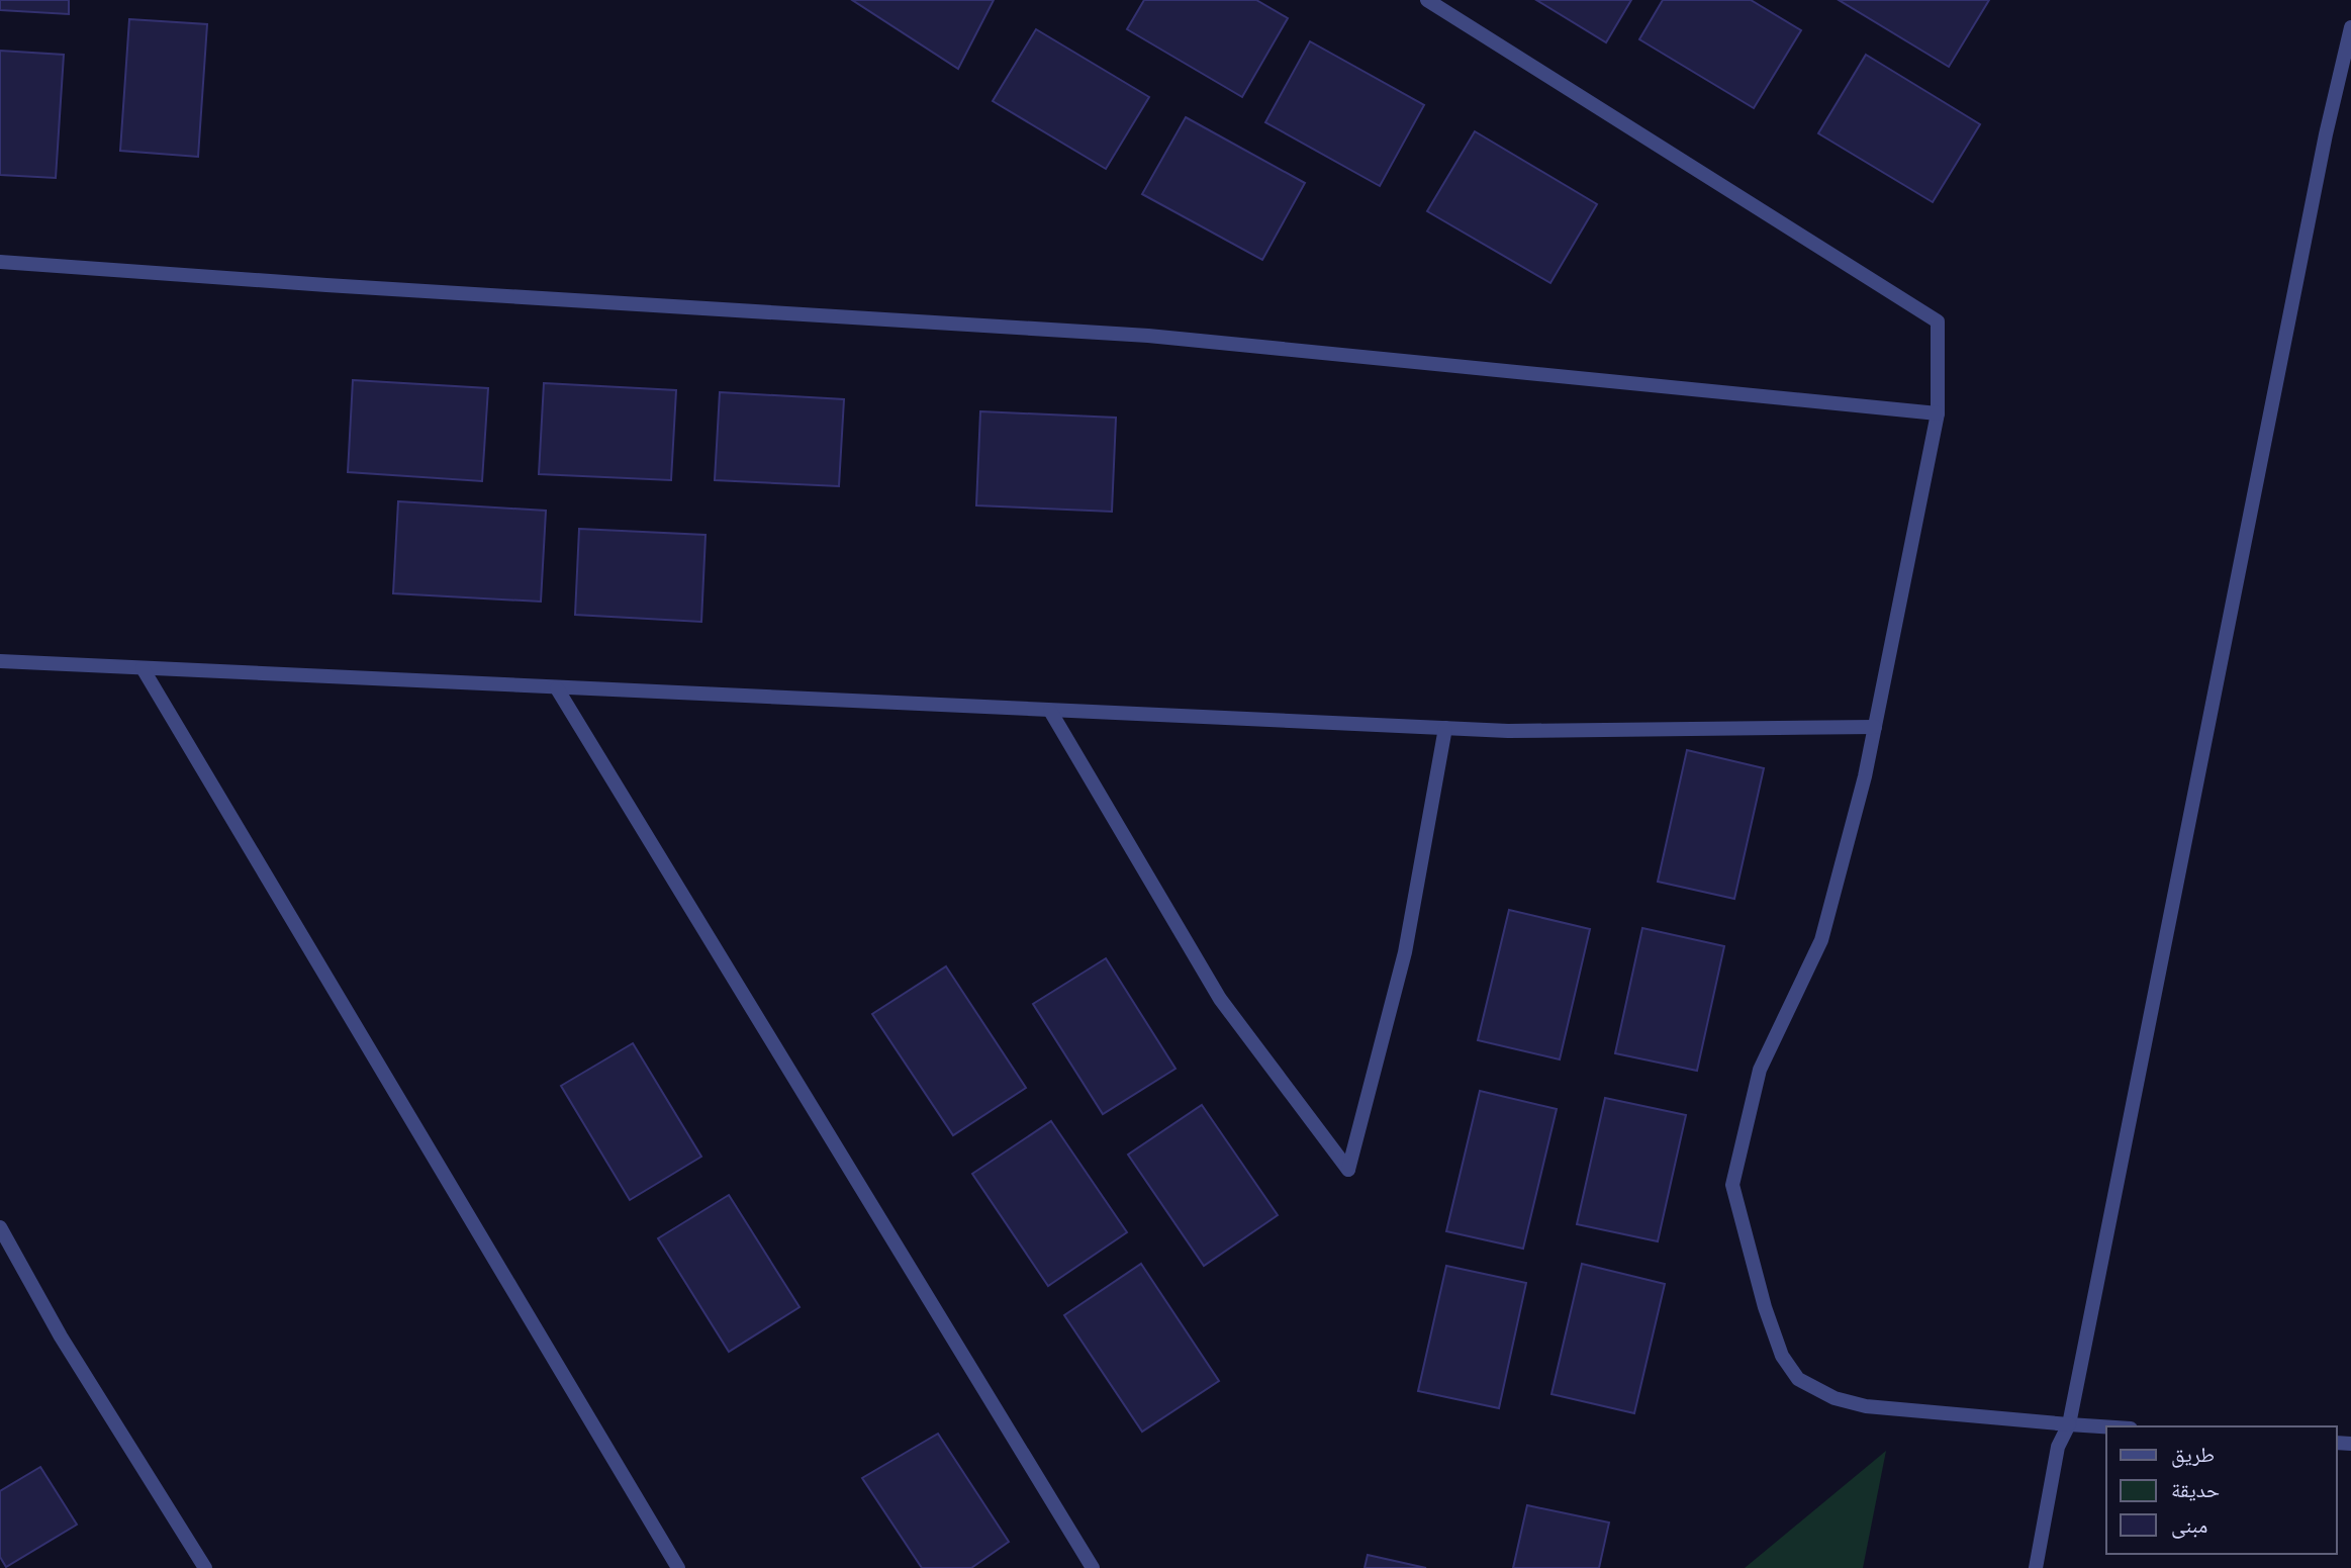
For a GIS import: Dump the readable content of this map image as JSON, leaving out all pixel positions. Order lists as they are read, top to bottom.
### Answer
{
  "legend": ["طريق", "حديقة", "مبنى"]
}
